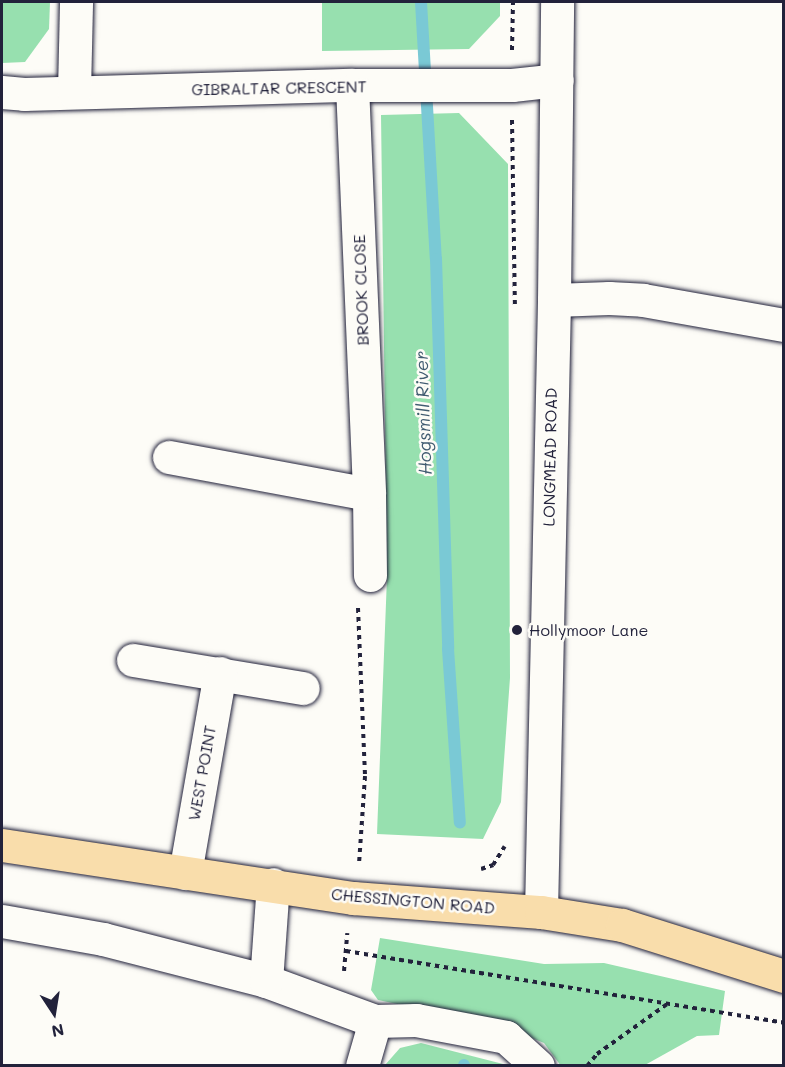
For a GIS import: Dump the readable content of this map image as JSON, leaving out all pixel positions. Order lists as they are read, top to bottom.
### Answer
{
  "streets": {
    "main road": ["CHESSINGTON ROAD"],
    "street": [
      "GIBRALTAR CRESCENT",
      "BROOK CLOSE",
      "LONGMEAD ROAD",
      "WEST POINT"
    ]
  },
  "crossings": [
    ["GIBRALTAR CRESCENT", "BROOK CLOSE"],
    ["GIBRALTAR CRESCENT", "LONGMEAD ROAD"],
    ["LONGMEAD ROAD", "CHESSINGTON ROAD"],
    ["WEST POINT", "CHESSINGTON ROAD"]
  ],
  "water": ["Hogsmill River"],
  "places": ["Hollymoor Lane"],
  "north": "bottom"
}
